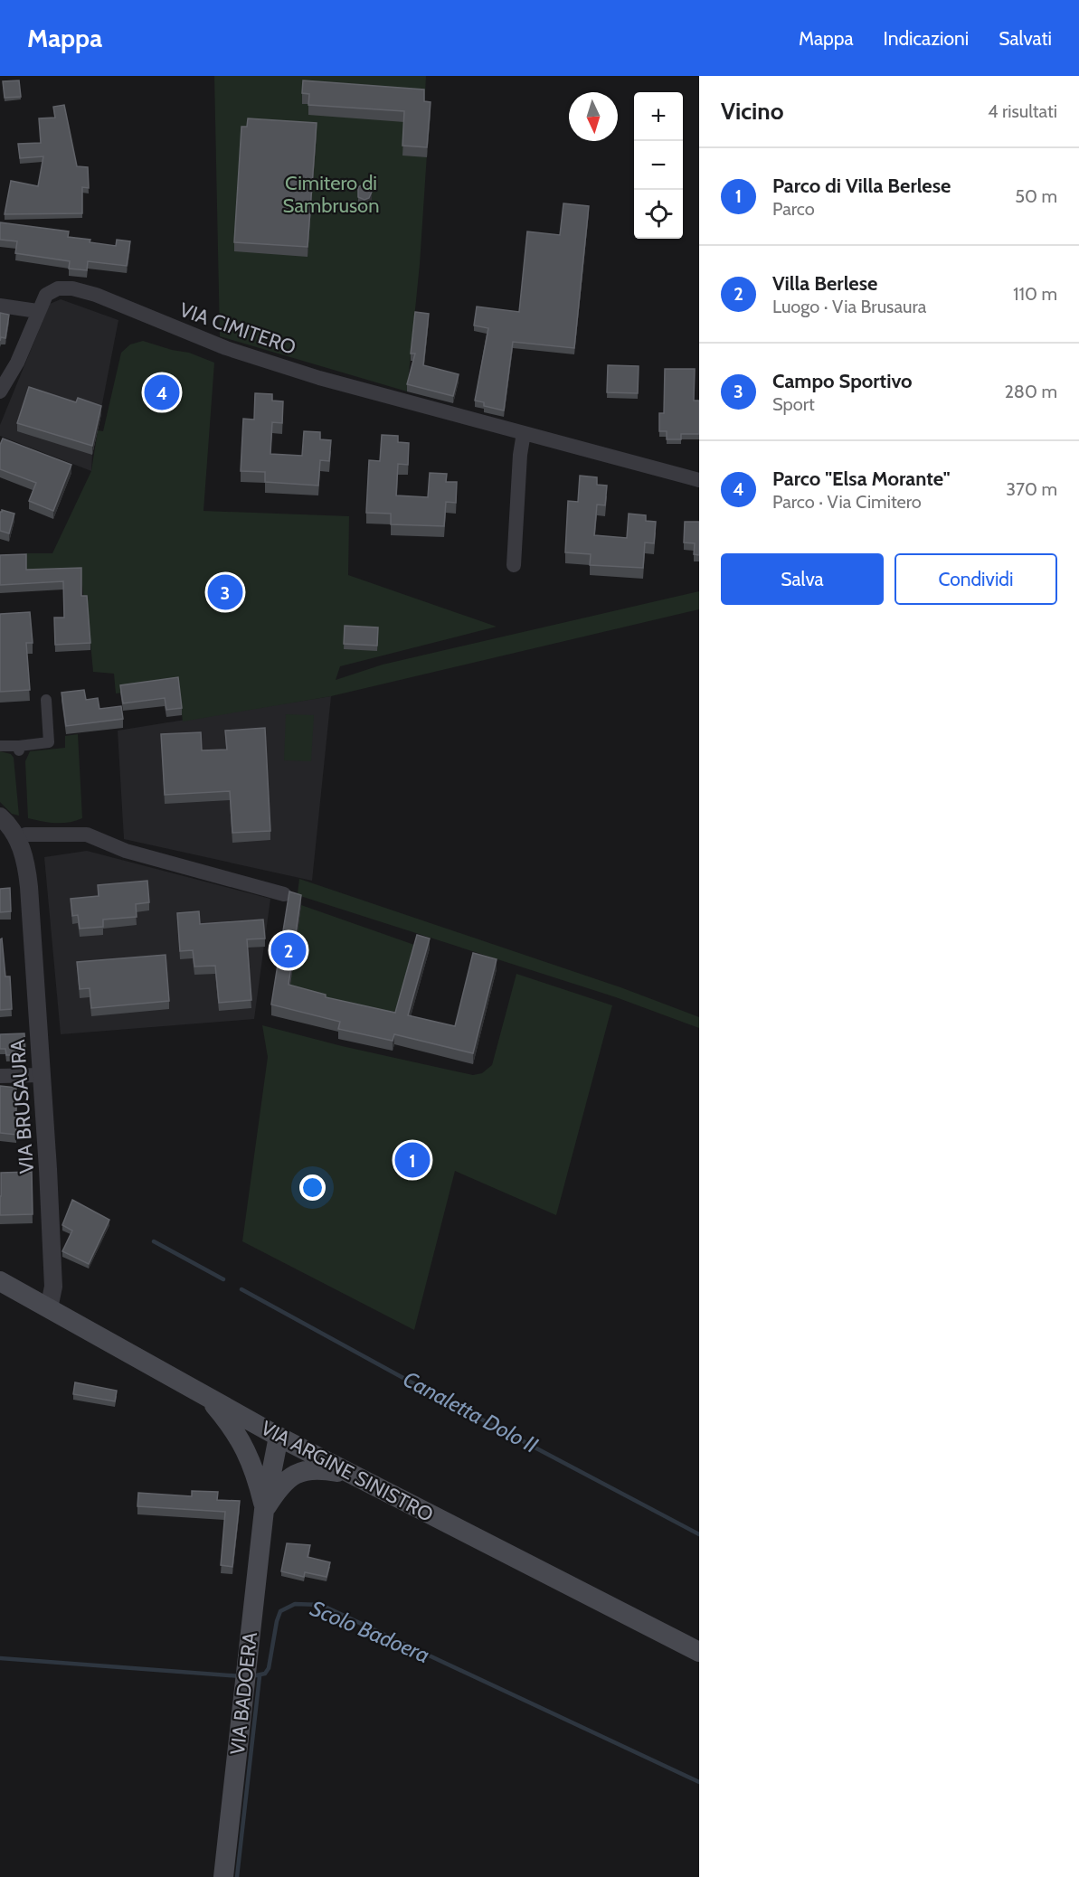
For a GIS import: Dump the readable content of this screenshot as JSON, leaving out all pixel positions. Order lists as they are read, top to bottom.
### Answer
{
  "streets": {
    "main road": ["VIA ARGINE SINISTRO", "VIA BADOERA"],
    "street": ["VIA CIMITERO", "VIA BRUSAURA"]
  },
  "crossings": [
    ["VIA BRUSAURA", "VIA ARGINE SINISTRO"],
    ["VIA ARGINE SINISTRO", "VIA BADOERA"]
  ],
  "water": ["Canaletta Dolo II", "Scolo Badoera"],
  "parks": ["Cimitero di Sambruson"],
  "north": "bottom",
  "page": {
    "header": "Mappa",
    "nav": ["Mappa", "Indicazioni", "Salvati"],
    "heading": ["Vicino", "4 risultati"],
    "map_buttons": ["+", "−"],
    "list": [
      {
        "mark": "1",
        "name": "Parco di Villa Berlese",
        "note": "Parco",
        "value": "50 m"
      },
      {
        "mark": "2",
        "name": "Villa Berlese",
        "note": "Luogo · Via Brusaura",
        "value": "110 m"
      },
      {
        "mark": "3",
        "name": "Campo Sportivo",
        "note": "Sport",
        "value": "280 m"
      },
      {
        "mark": "4",
        "name": "Parco \"Elsa Morante\"",
        "note": "Parco · Via Cimitero",
        "value": "370 m"
      }
    ],
    "pins": [
      "4",
      "3",
      "2",
      "1"
    ],
    "buttons": ["Salva", "Condividi"]
  }
}
